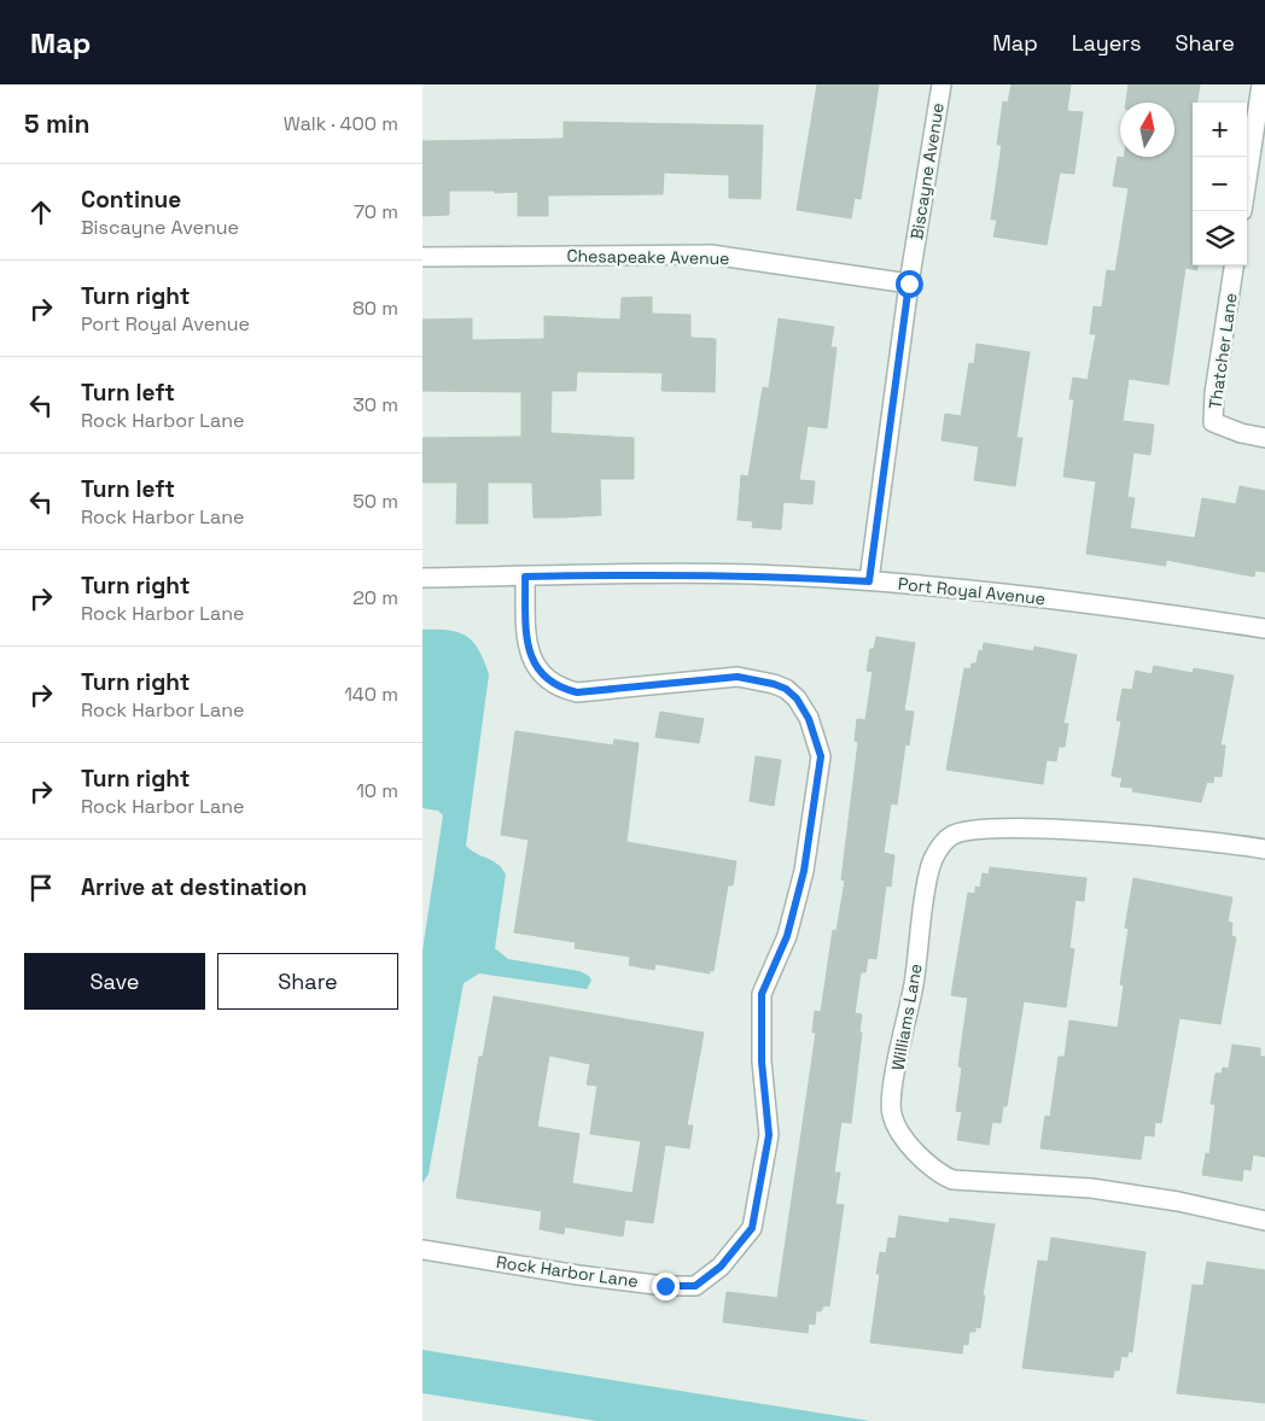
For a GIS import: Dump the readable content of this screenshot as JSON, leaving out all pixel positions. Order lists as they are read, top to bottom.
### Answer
{
  "streets": {
    "street": [
      "Biscayne Avenue",
      "Chesapeake Avenue",
      "Thatcher Lane",
      "Port Royal Avenue",
      "Williams Lane",
      "Rock Harbor Lane"
    ]
  },
  "crossings": [
    ["Biscayne Avenue", "Chesapeake Avenue"],
    ["Biscayne Avenue", "Port Royal Avenue"],
    ["Port Royal Avenue", "Rock Harbor Lane"]
  ],
  "north": "top",
  "page": {
    "header": "Map",
    "nav": ["Map", "Layers", "Share"],
    "heading": ["5 min", "Walk · 400 m"],
    "map_buttons": ["+", "−"],
    "list": [
      ["Continue", "Biscayne Avenue", "70 m"],
      ["Turn right", "Port Royal Avenue", "80 m"],
      ["Turn left", "Rock Harbor Lane", "30 m"],
      ["Turn left", "Rock Harbor Lane", "50 m"],
      ["Turn right", "Rock Harbor Lane", "20 m"],
      ["Turn right", "Rock Harbor Lane", "140 m"],
      ["Turn right", "Rock Harbor Lane", "10 m"],
      "Arrive at destination"
    ],
    "buttons": ["Save", "Share"]
  }
}
